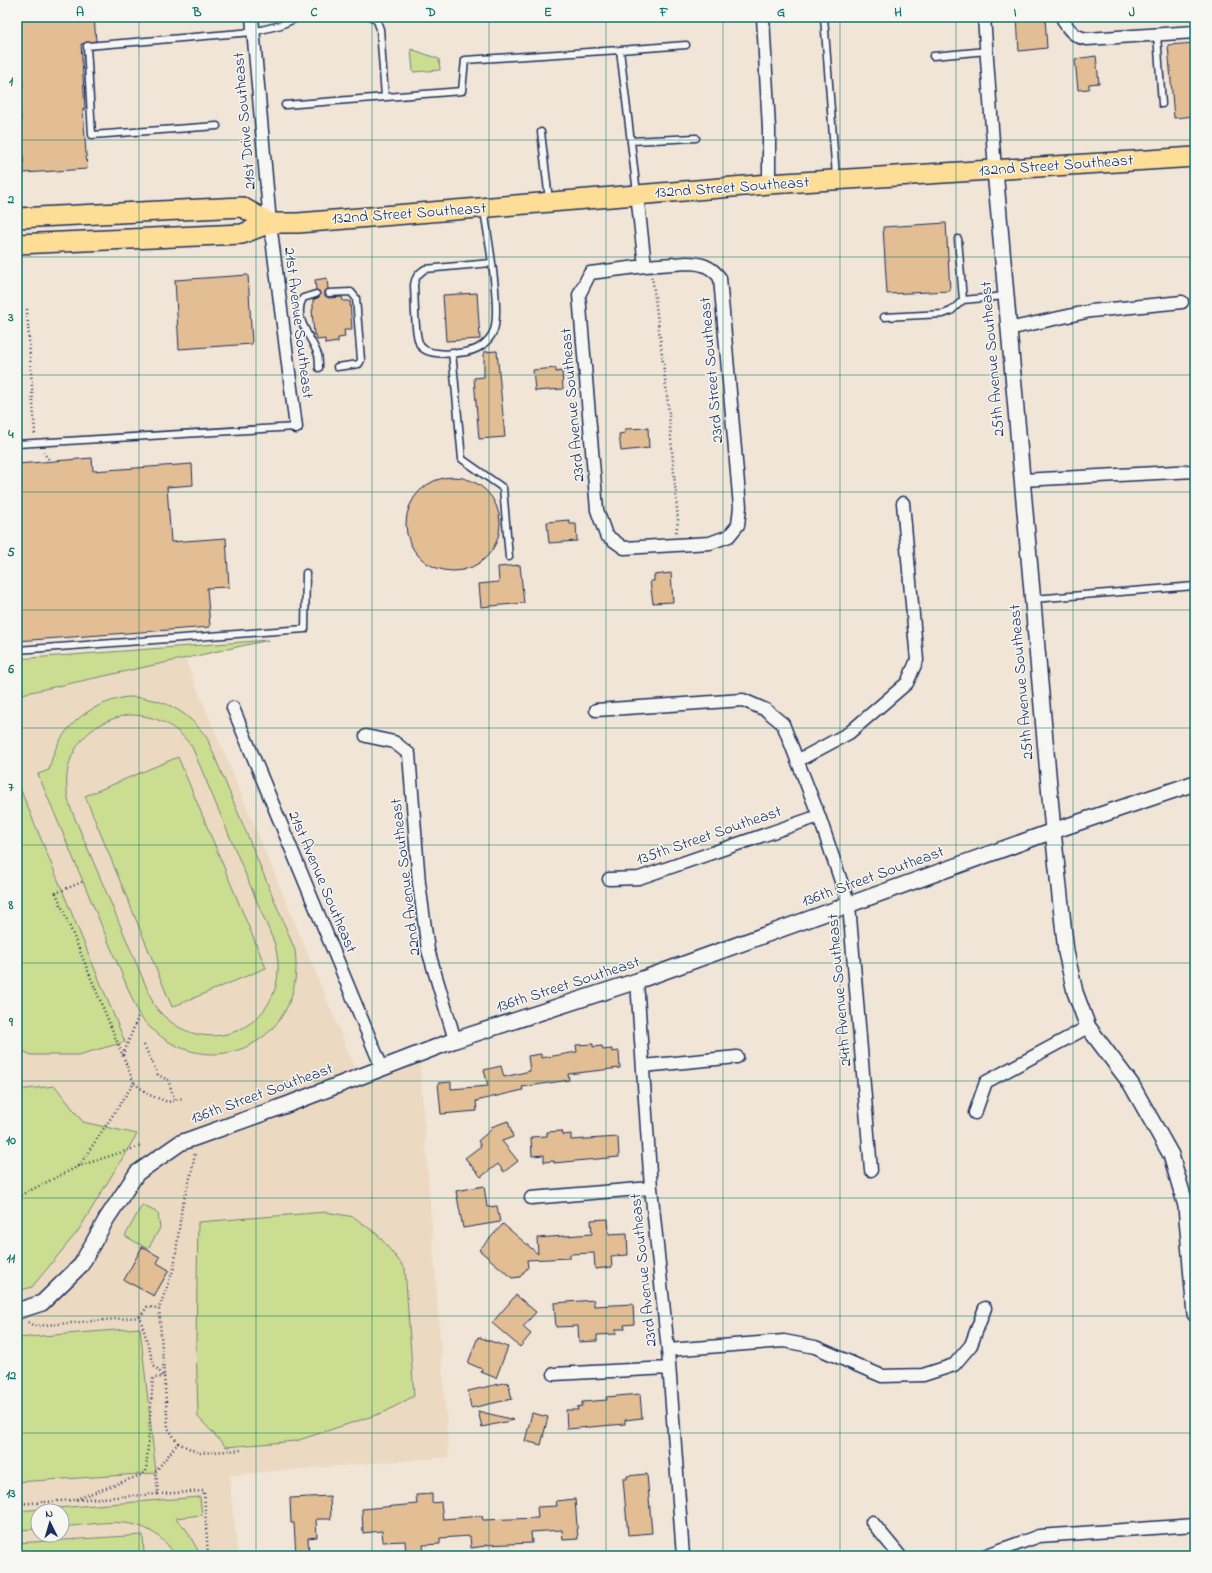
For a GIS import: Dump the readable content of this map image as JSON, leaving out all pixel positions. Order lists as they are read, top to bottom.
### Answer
{
  "streets": {
    "main road": ["132nd Street Southeast"],
    "street": [
      "21st Drive Southeast",
      "21st Avenue Southeast",
      "25th Avenue Southeast",
      "23rd Street Southeast",
      "23rd Avenue Southeast",
      "135th Street Southeast",
      "22nd Avenue Southeast",
      "136th Street Southeast",
      "24th Avenue Southeast"
    ]
  },
  "crossings": [
    ["21st Drive Southeast", "132nd Street Southeast"],
    ["21st Drive Southeast", "21st Avenue Southeast"],
    ["132nd Street Southeast", "21st Avenue Southeast"],
    ["132nd Street Southeast", "25th Avenue Southeast"],
    ["21st Avenue Southeast", "136th Street Southeast"],
    ["25th Avenue Southeast", "136th Street Southeast"],
    ["23rd Street Southeast", "23rd Avenue Southeast"],
    ["23rd Avenue Southeast", "136th Street Southeast"],
    ["135th Street Southeast", "24th Avenue Southeast"],
    ["22nd Avenue Southeast", "136th Street Southeast"],
    ["136th Street Southeast", "24th Avenue Southeast"]
  ],
  "north": "top",
  "grid": {
    "columns": [
      "A",
      "B",
      "C",
      "D",
      "E",
      "F",
      "G",
      "H",
      "I",
      "J"
    ],
    "rows": [
      "1",
      "2",
      "3",
      "4",
      "5",
      "6",
      "7",
      "8",
      "9",
      "10",
      "11",
      "12",
      "13"
    ]
  }
}
